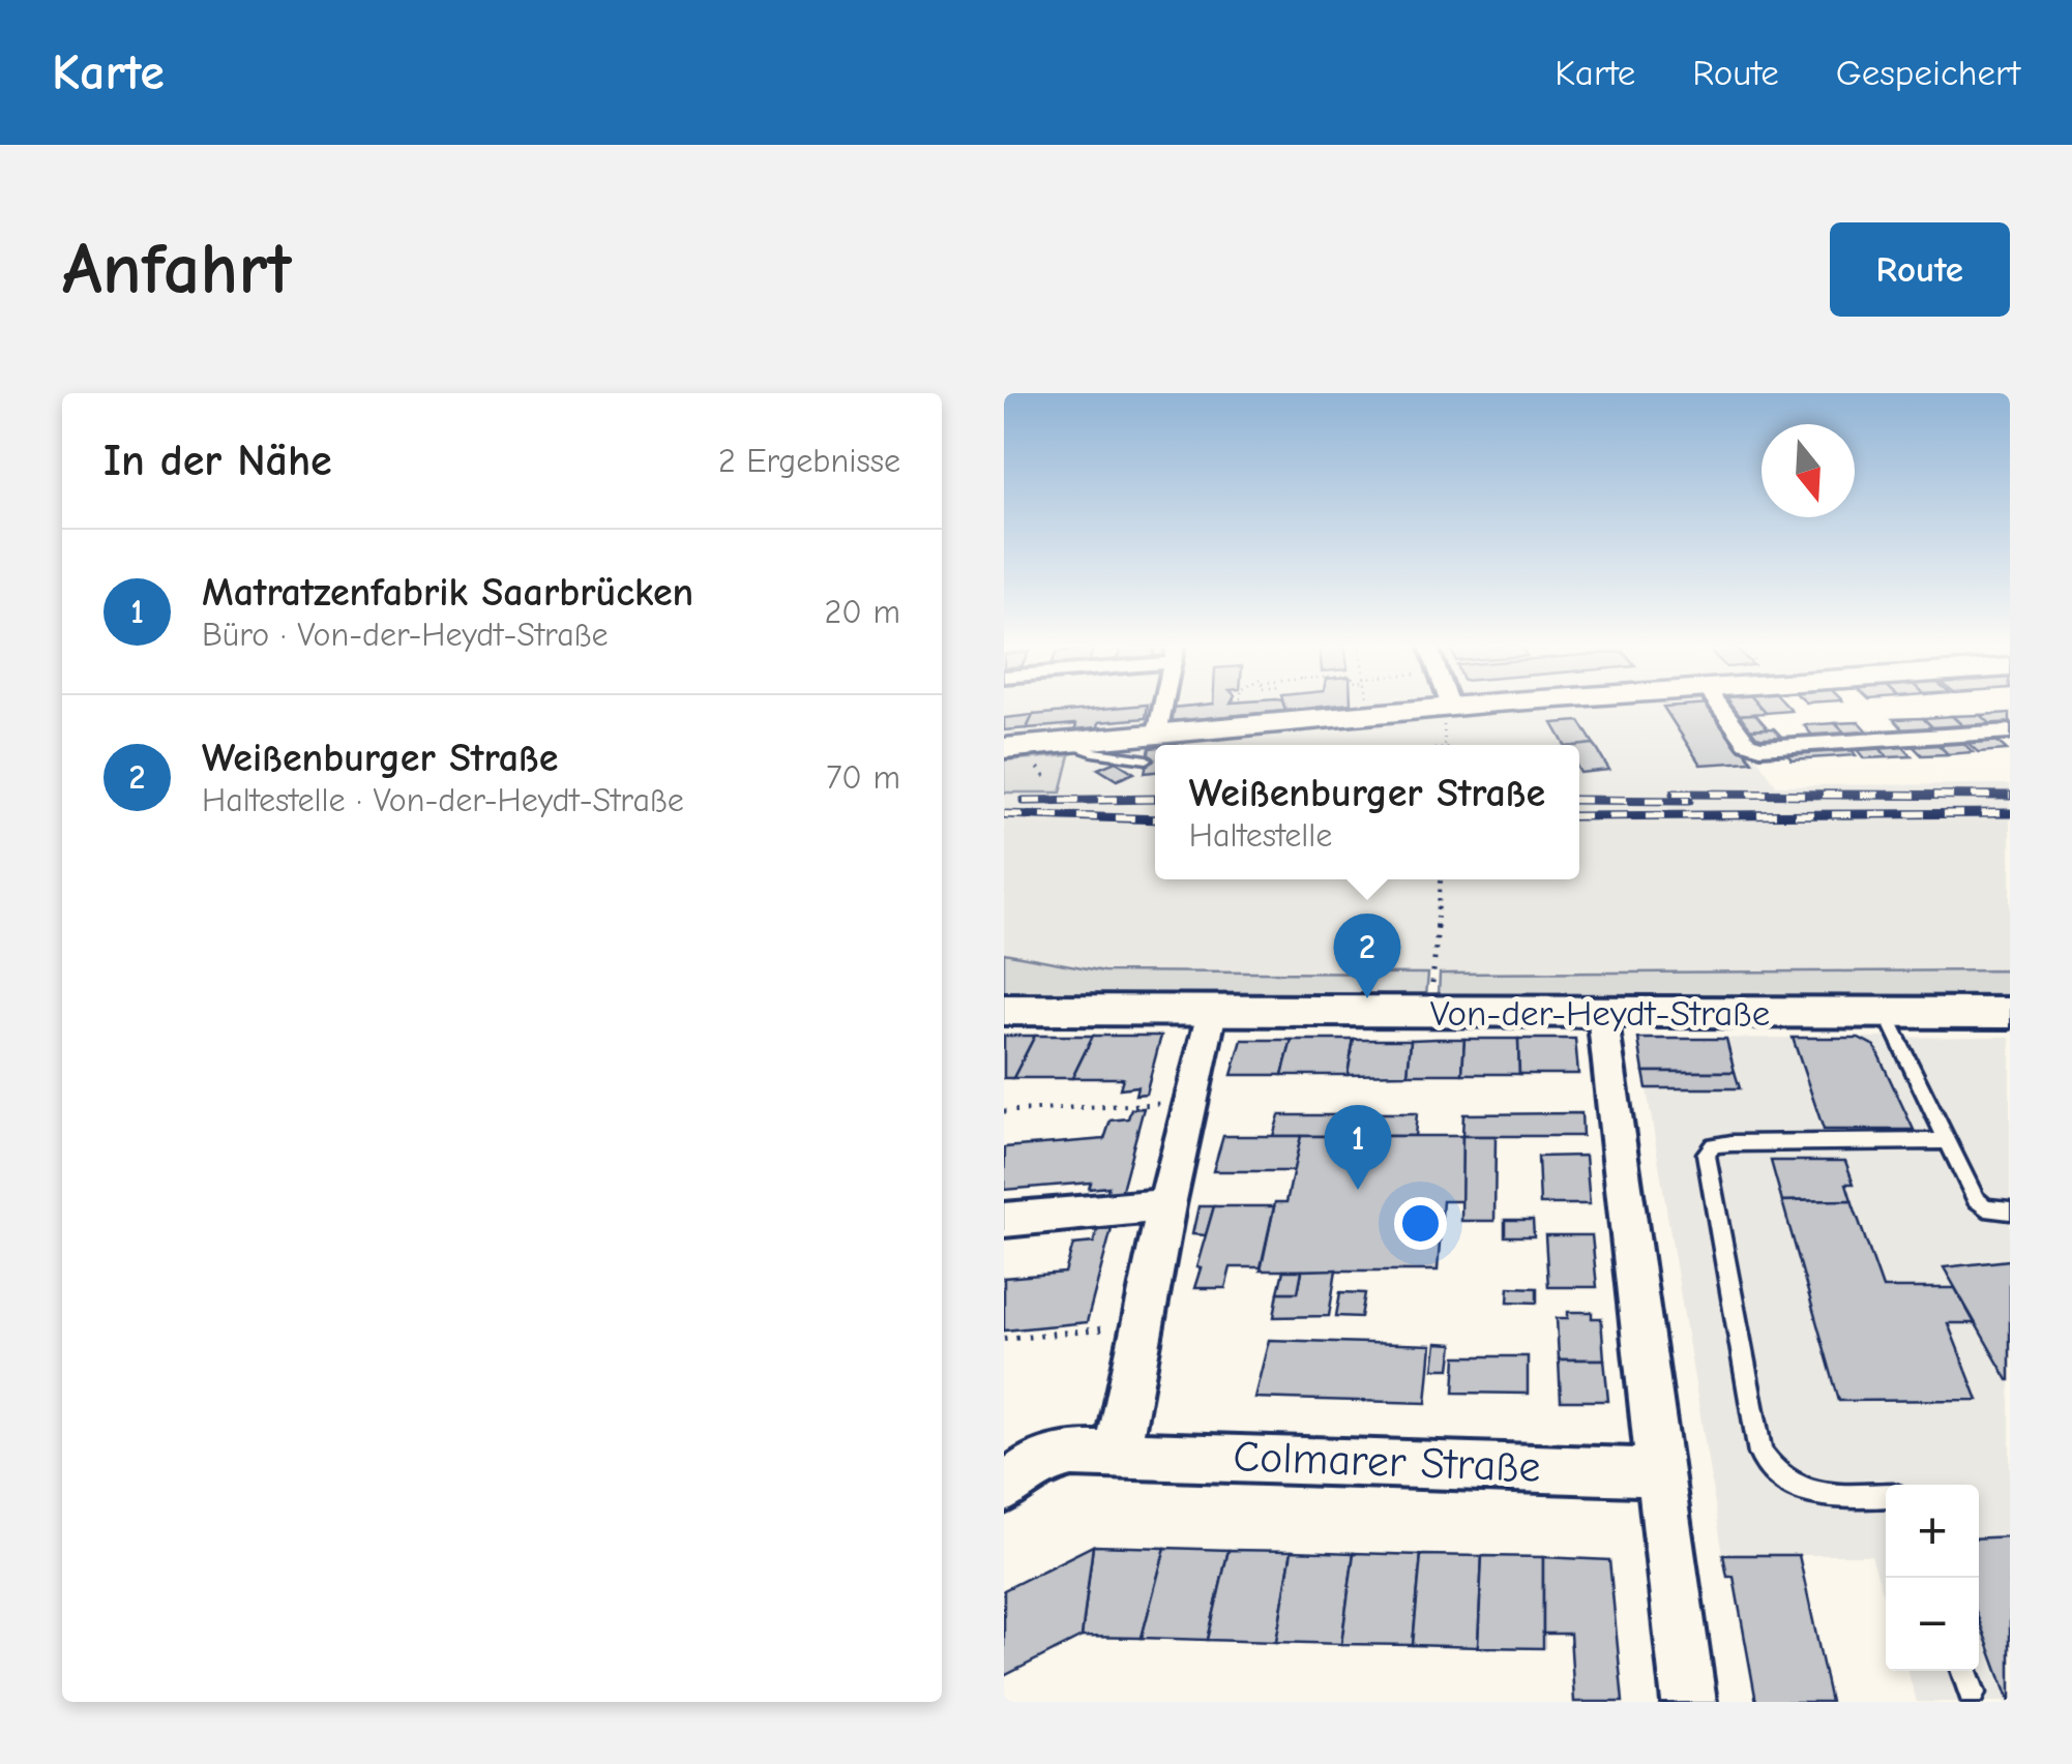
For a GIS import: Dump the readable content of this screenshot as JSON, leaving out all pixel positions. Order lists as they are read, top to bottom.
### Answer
{
  "streets": {
    "main road": ["Von-der-Heydt-Straße"],
    "street": ["Colmarer Straße"]
  },
  "north": "bottom",
  "page": {
    "header": "Karte",
    "nav": ["Karte", "Route", "Gespeichert"],
    "buttons": "Route",
    "title": "Anfahrt",
    "heading": ["In der Nähe", "2 Ergebnisse"],
    "list": [
      {
        "mark": "1",
        "name": "Matratzenfabrik Saarbrücken",
        "note": "Büro · Von-der-Heydt-Straße",
        "value": "20 m"
      },
      {
        "mark": "2",
        "name": "Weißenburger Straße",
        "note": "Haltestelle · Von-der-Heydt-Straße",
        "value": "70 m"
      }
    ],
    "popup": ["Weißenburger Straße", "Haltestelle"],
    "pins": ["2", "1"],
    "map_buttons": ["+", "−"]
  }
}
